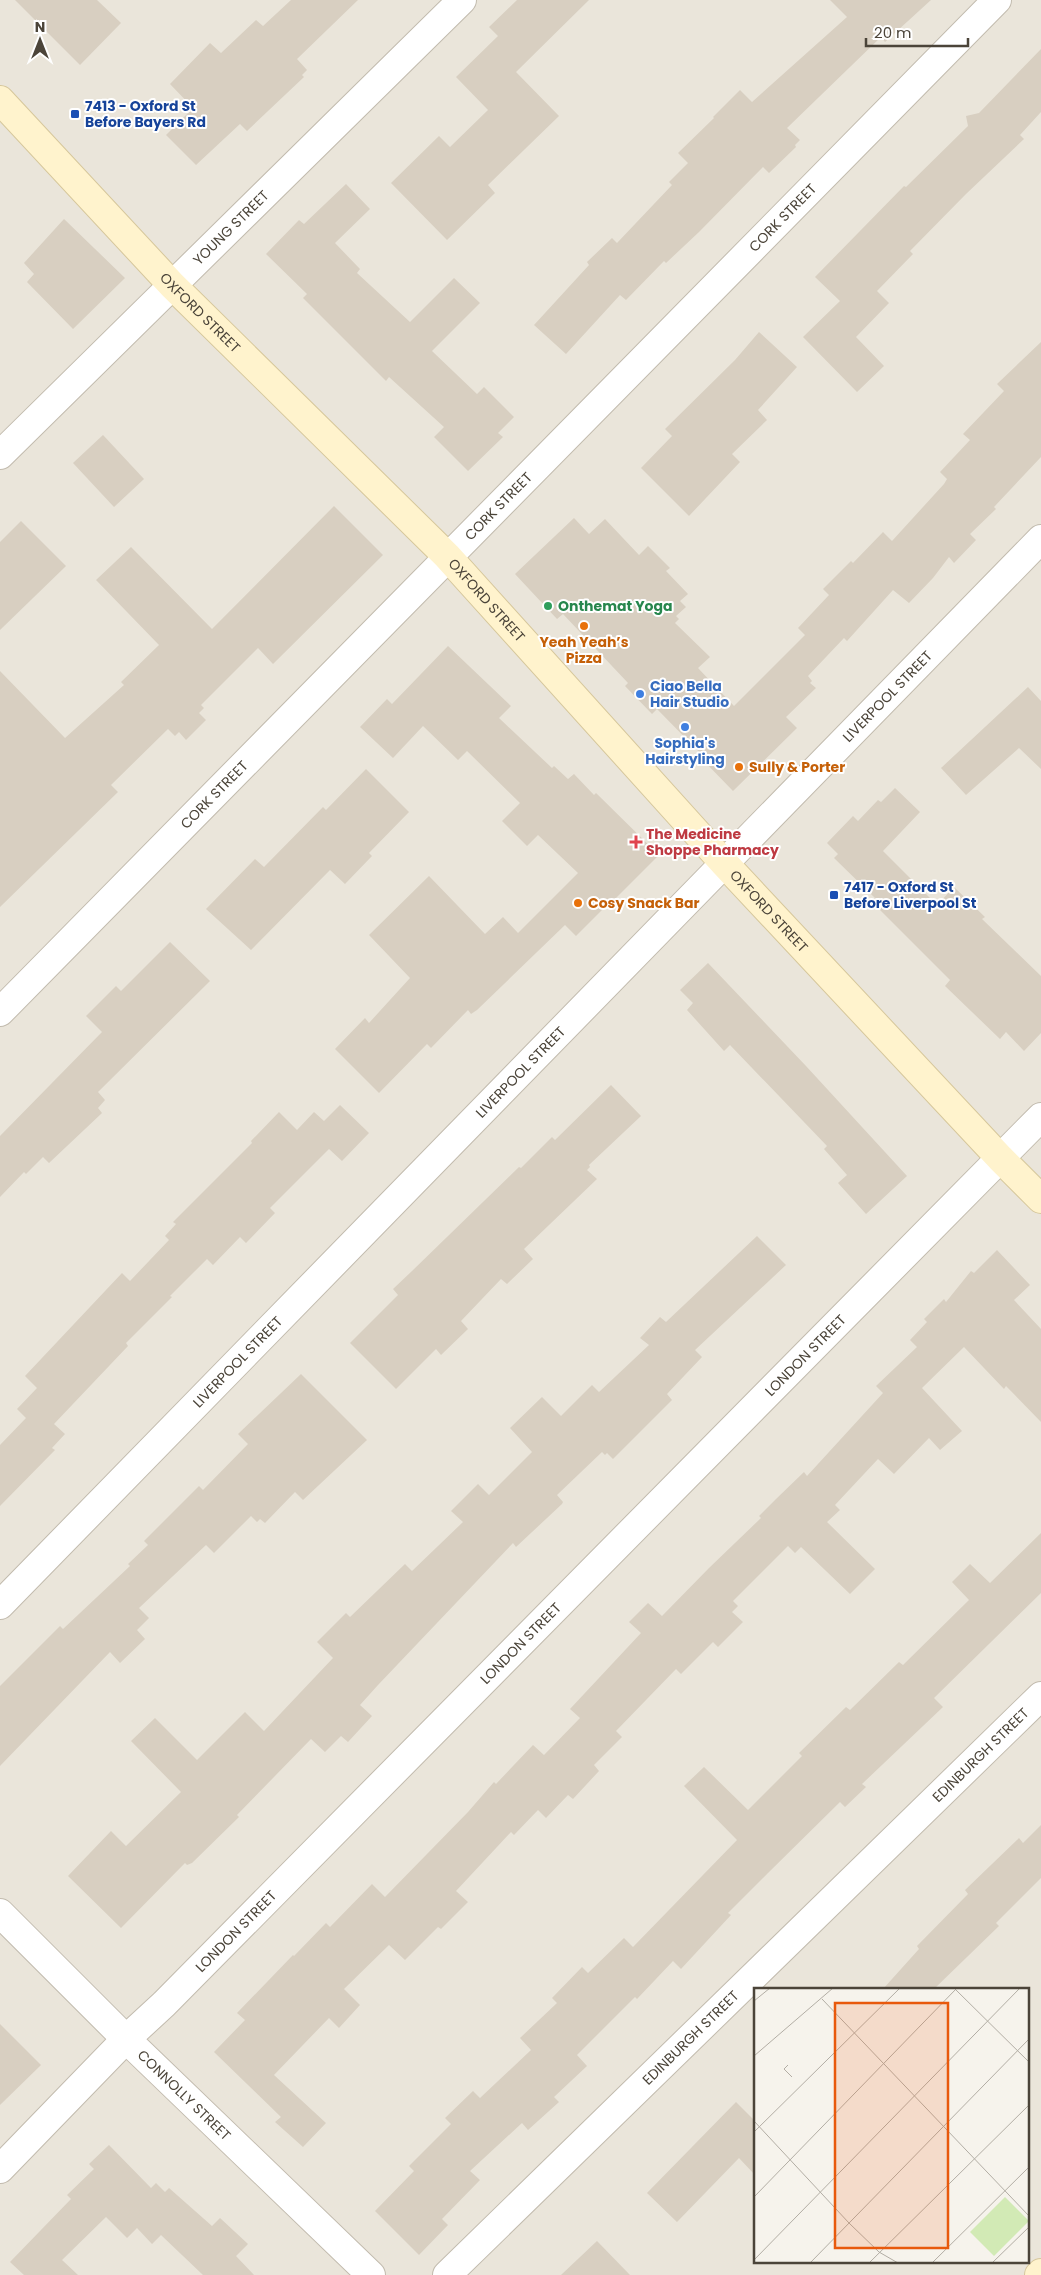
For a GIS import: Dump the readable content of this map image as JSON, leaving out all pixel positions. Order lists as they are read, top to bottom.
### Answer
{
  "streets": {
    "main road": ["OXFORD STREET"],
    "street": [
      "CORK STREET",
      "YOUNG STREET",
      "LIVERPOOL STREET",
      "LONDON STREET",
      "EDINBURGH STREET",
      "CONNOLLY STREET"
    ]
  },
  "crossings": [
    ["CORK STREET", "OXFORD STREET"],
    ["YOUNG STREET", "OXFORD STREET"],
    ["OXFORD STREET", "LIVERPOOL STREET"],
    ["OXFORD STREET", "LONDON STREET"],
    ["LONDON STREET", "CONNOLLY STREET"]
  ],
  "places": {
    "transit": ["7413 - Oxford St Before Bayers Rd", "7417 - Oxford St Before Liverpool St"],
    "other": [
      "Onthemat Yoga",
      "Yeah Yeah’s Pizza",
      "Ciao Bella Hair Studio",
      "Sophia's Hairstyling",
      "Sully & Porter",
      "Cosy Snack Bar"
    ],
    "health": ["The Medicine Shoppe Pharmacy"]
  },
  "scale_bar": "20 m",
  "north": "top"
}
